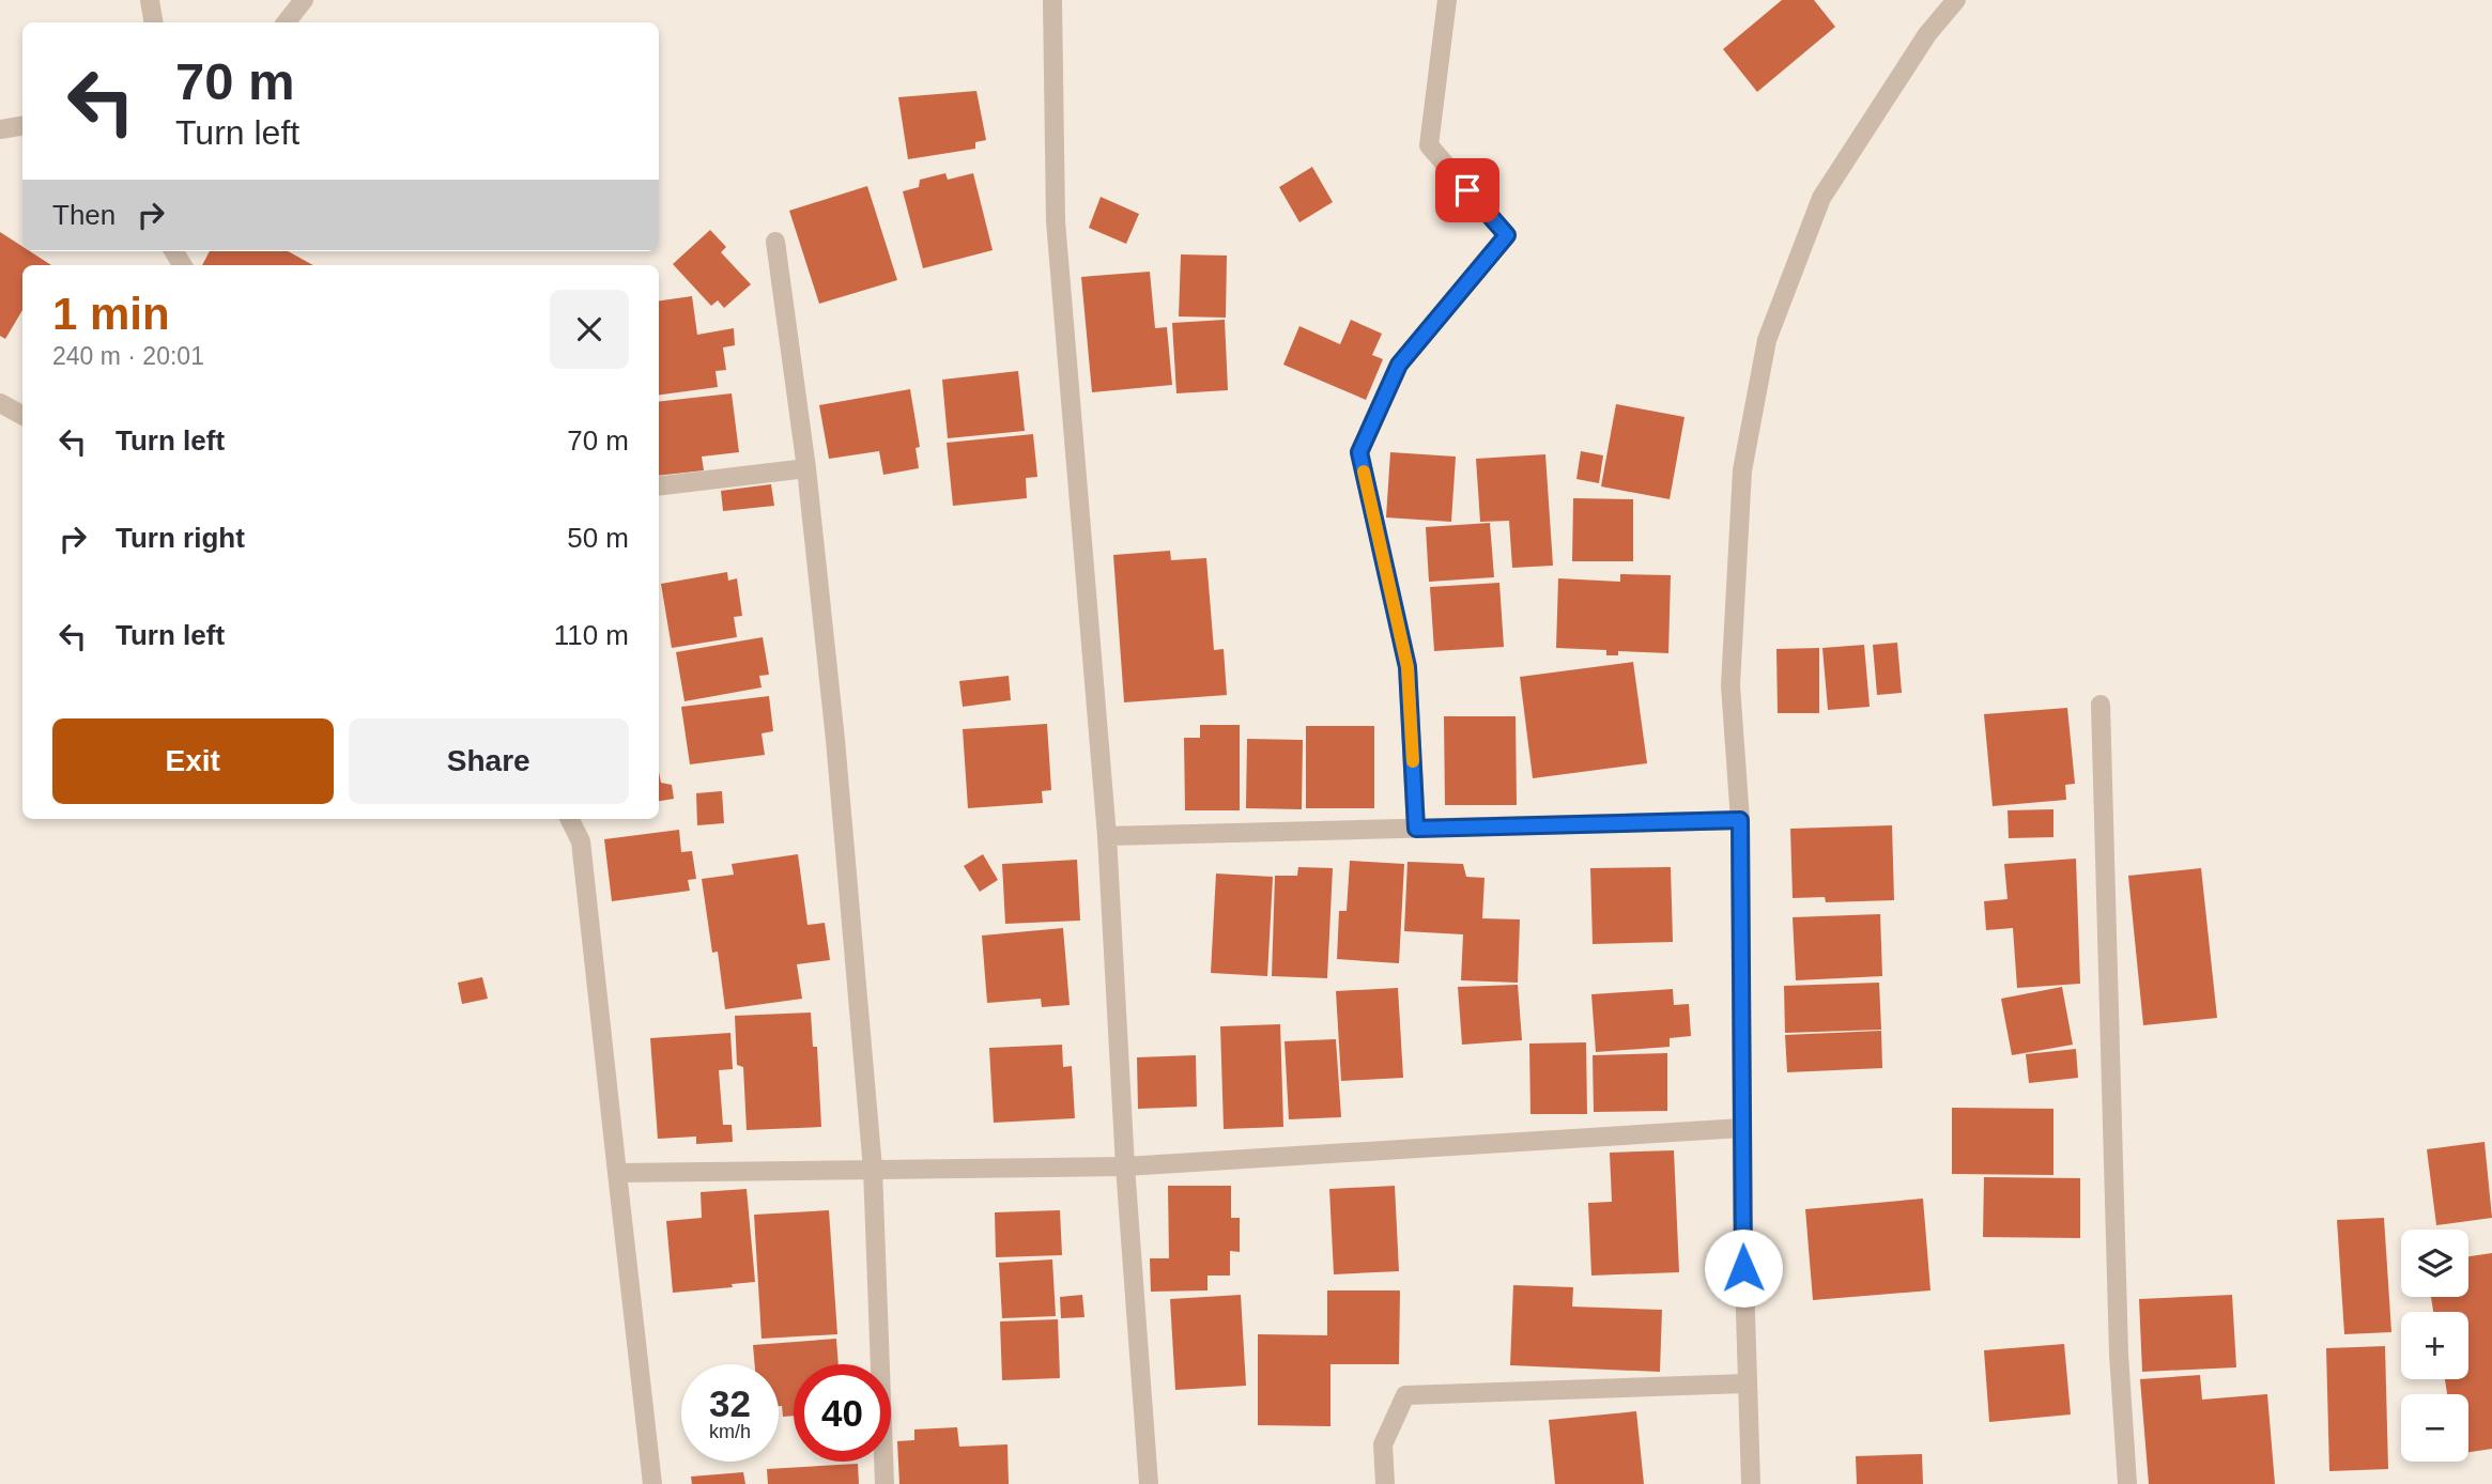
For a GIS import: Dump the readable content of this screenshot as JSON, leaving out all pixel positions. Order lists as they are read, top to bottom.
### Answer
{
  "page": {
    "turn": ["70 m", "Turn left"],
    "then": "Then",
    "heading": ["1 min", "240 m · 20:01"],
    "list": [
      {
        "name": "Turn left",
        "value": "70 m"
      },
      {
        "name": "Turn right",
        "value": "50 m"
      },
      {
        "name": "Turn left",
        "value": "110 m"
      }
    ],
    "buttons": ["Exit", "Share"],
    "map_buttons": ["+", "−"],
    "speed": "32 km/h",
    "limit": "40"
  }
}
